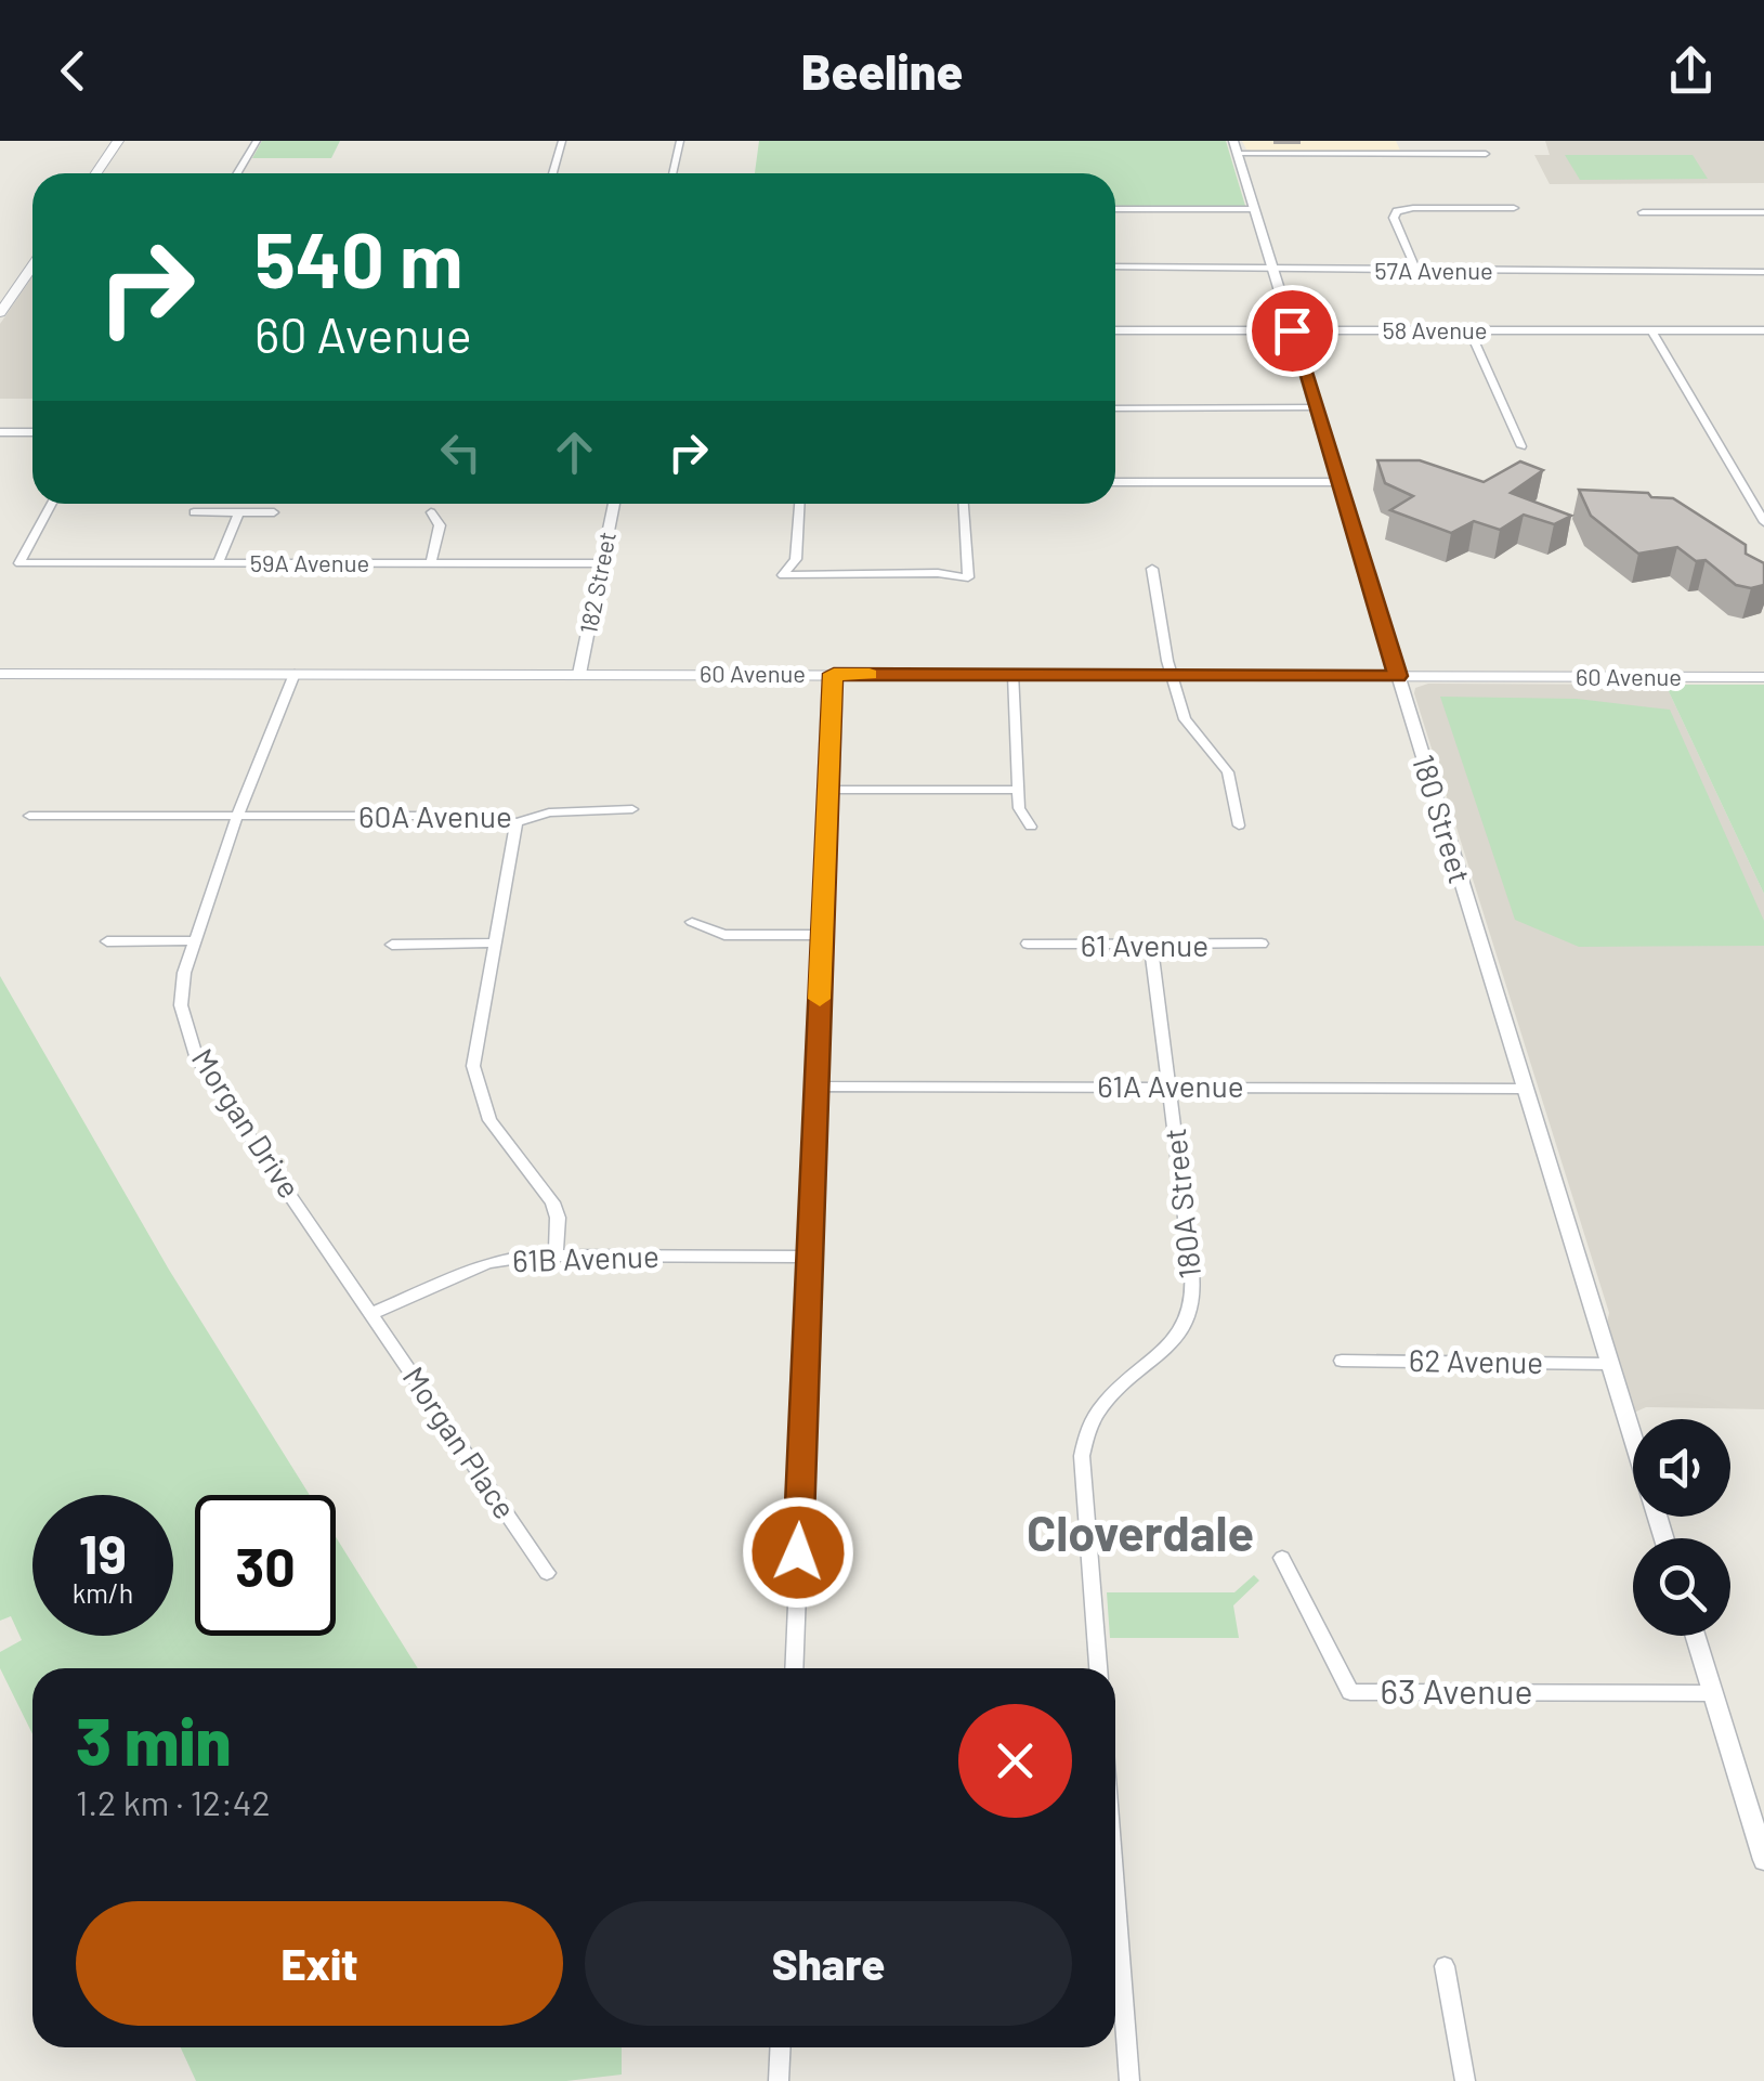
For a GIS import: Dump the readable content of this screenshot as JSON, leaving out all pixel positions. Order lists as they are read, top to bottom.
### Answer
{
  "streets": {
    "main road": ["60 Avenue"],
    "street": [
      "57A Avenue",
      "58 Avenue",
      "59A Avenue",
      "182 Street",
      "60A Avenue",
      "180 Street",
      "61 Avenue",
      "61A Avenue",
      "Morgan Drive",
      "180A Street",
      "61B Avenue",
      "62 Avenue",
      "Morgan Place",
      "63 Avenue"
    ]
  },
  "crossings": [
    ["57A Avenue", "180 Street"],
    ["58 Avenue", "180 Street"],
    ["59A Avenue", "182 Street"],
    ["182 Street", "60 Avenue"],
    ["60 Avenue", "180 Street"],
    ["60 Avenue", "Morgan Drive"],
    ["60A Avenue", "Morgan Drive"],
    ["180 Street", "61A Avenue"],
    ["180 Street", "62 Avenue"],
    ["61 Avenue", "180A Street"],
    ["61A Avenue", "180A Street"],
    ["Morgan Drive", "61B Avenue"],
    ["Morgan Drive", "Morgan Place"],
    ["61B Avenue", "Morgan Place"]
  ],
  "districts": ["Cloverdale"],
  "page": {
    "header": "Beeline",
    "turn": ["540 m", "60 Avenue"],
    "speed": "19 km/h",
    "limit": "30",
    "heading": ["3 min", "1.2 km · 12:42"],
    "buttons": ["Exit", "Share"]
  }
}
